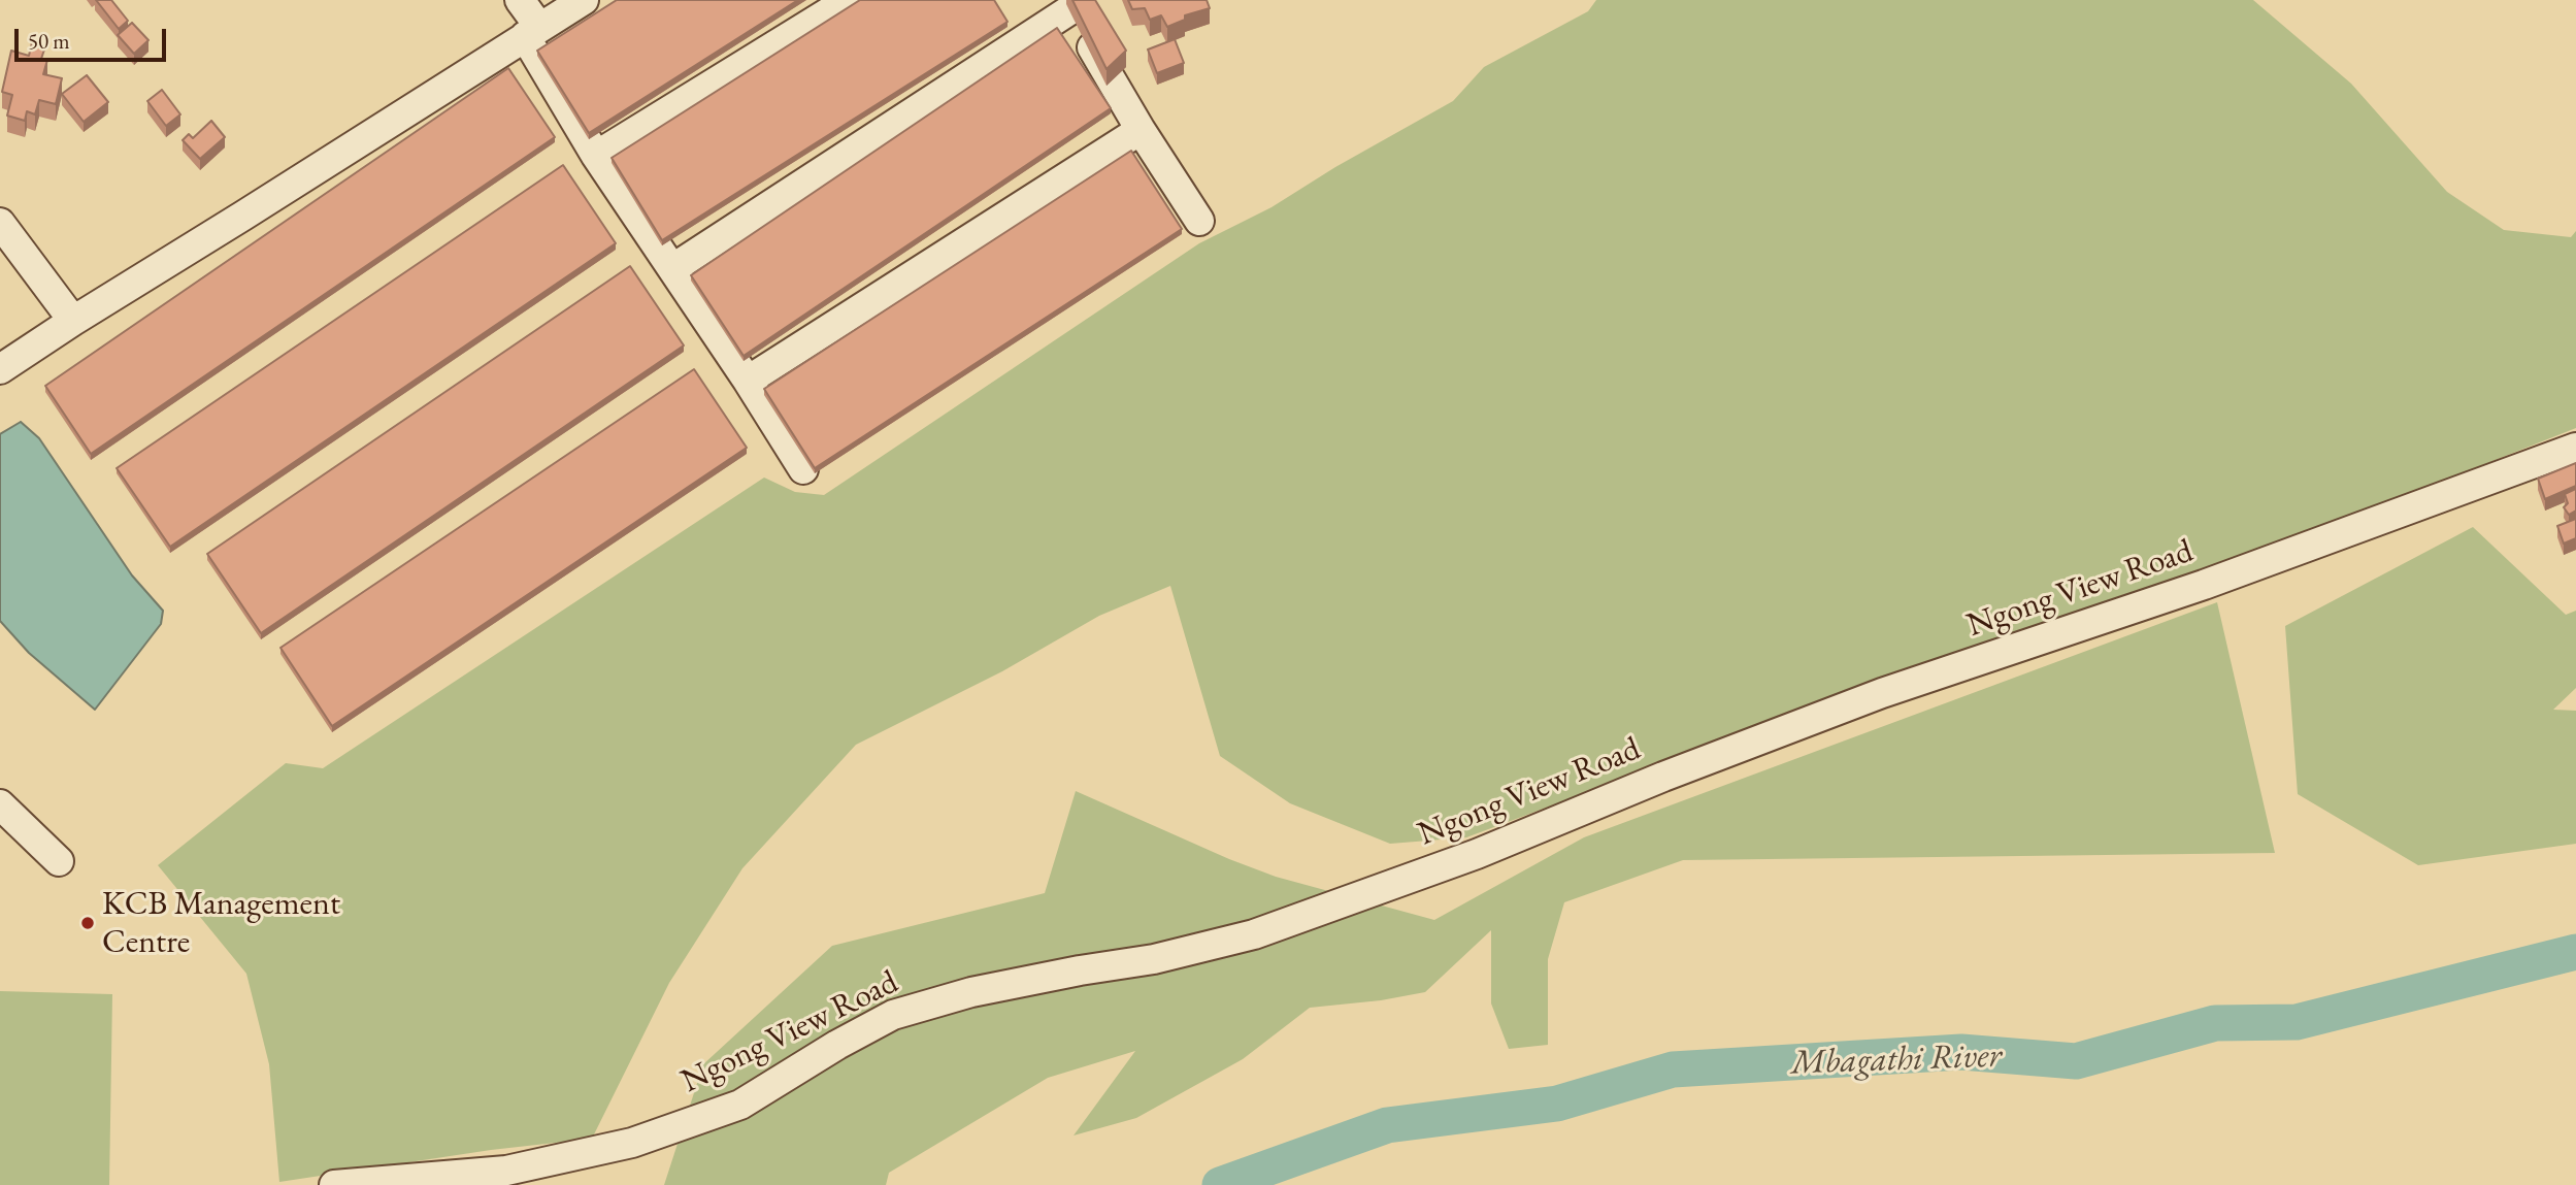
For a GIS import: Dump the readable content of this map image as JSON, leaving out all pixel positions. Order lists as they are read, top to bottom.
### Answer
{
  "streets": {
    "street": ["Ngong View Road"]
  },
  "water": ["Mbagathi River"],
  "places": ["KCB Management Centre"],
  "scale_bar": "50 m"
}
